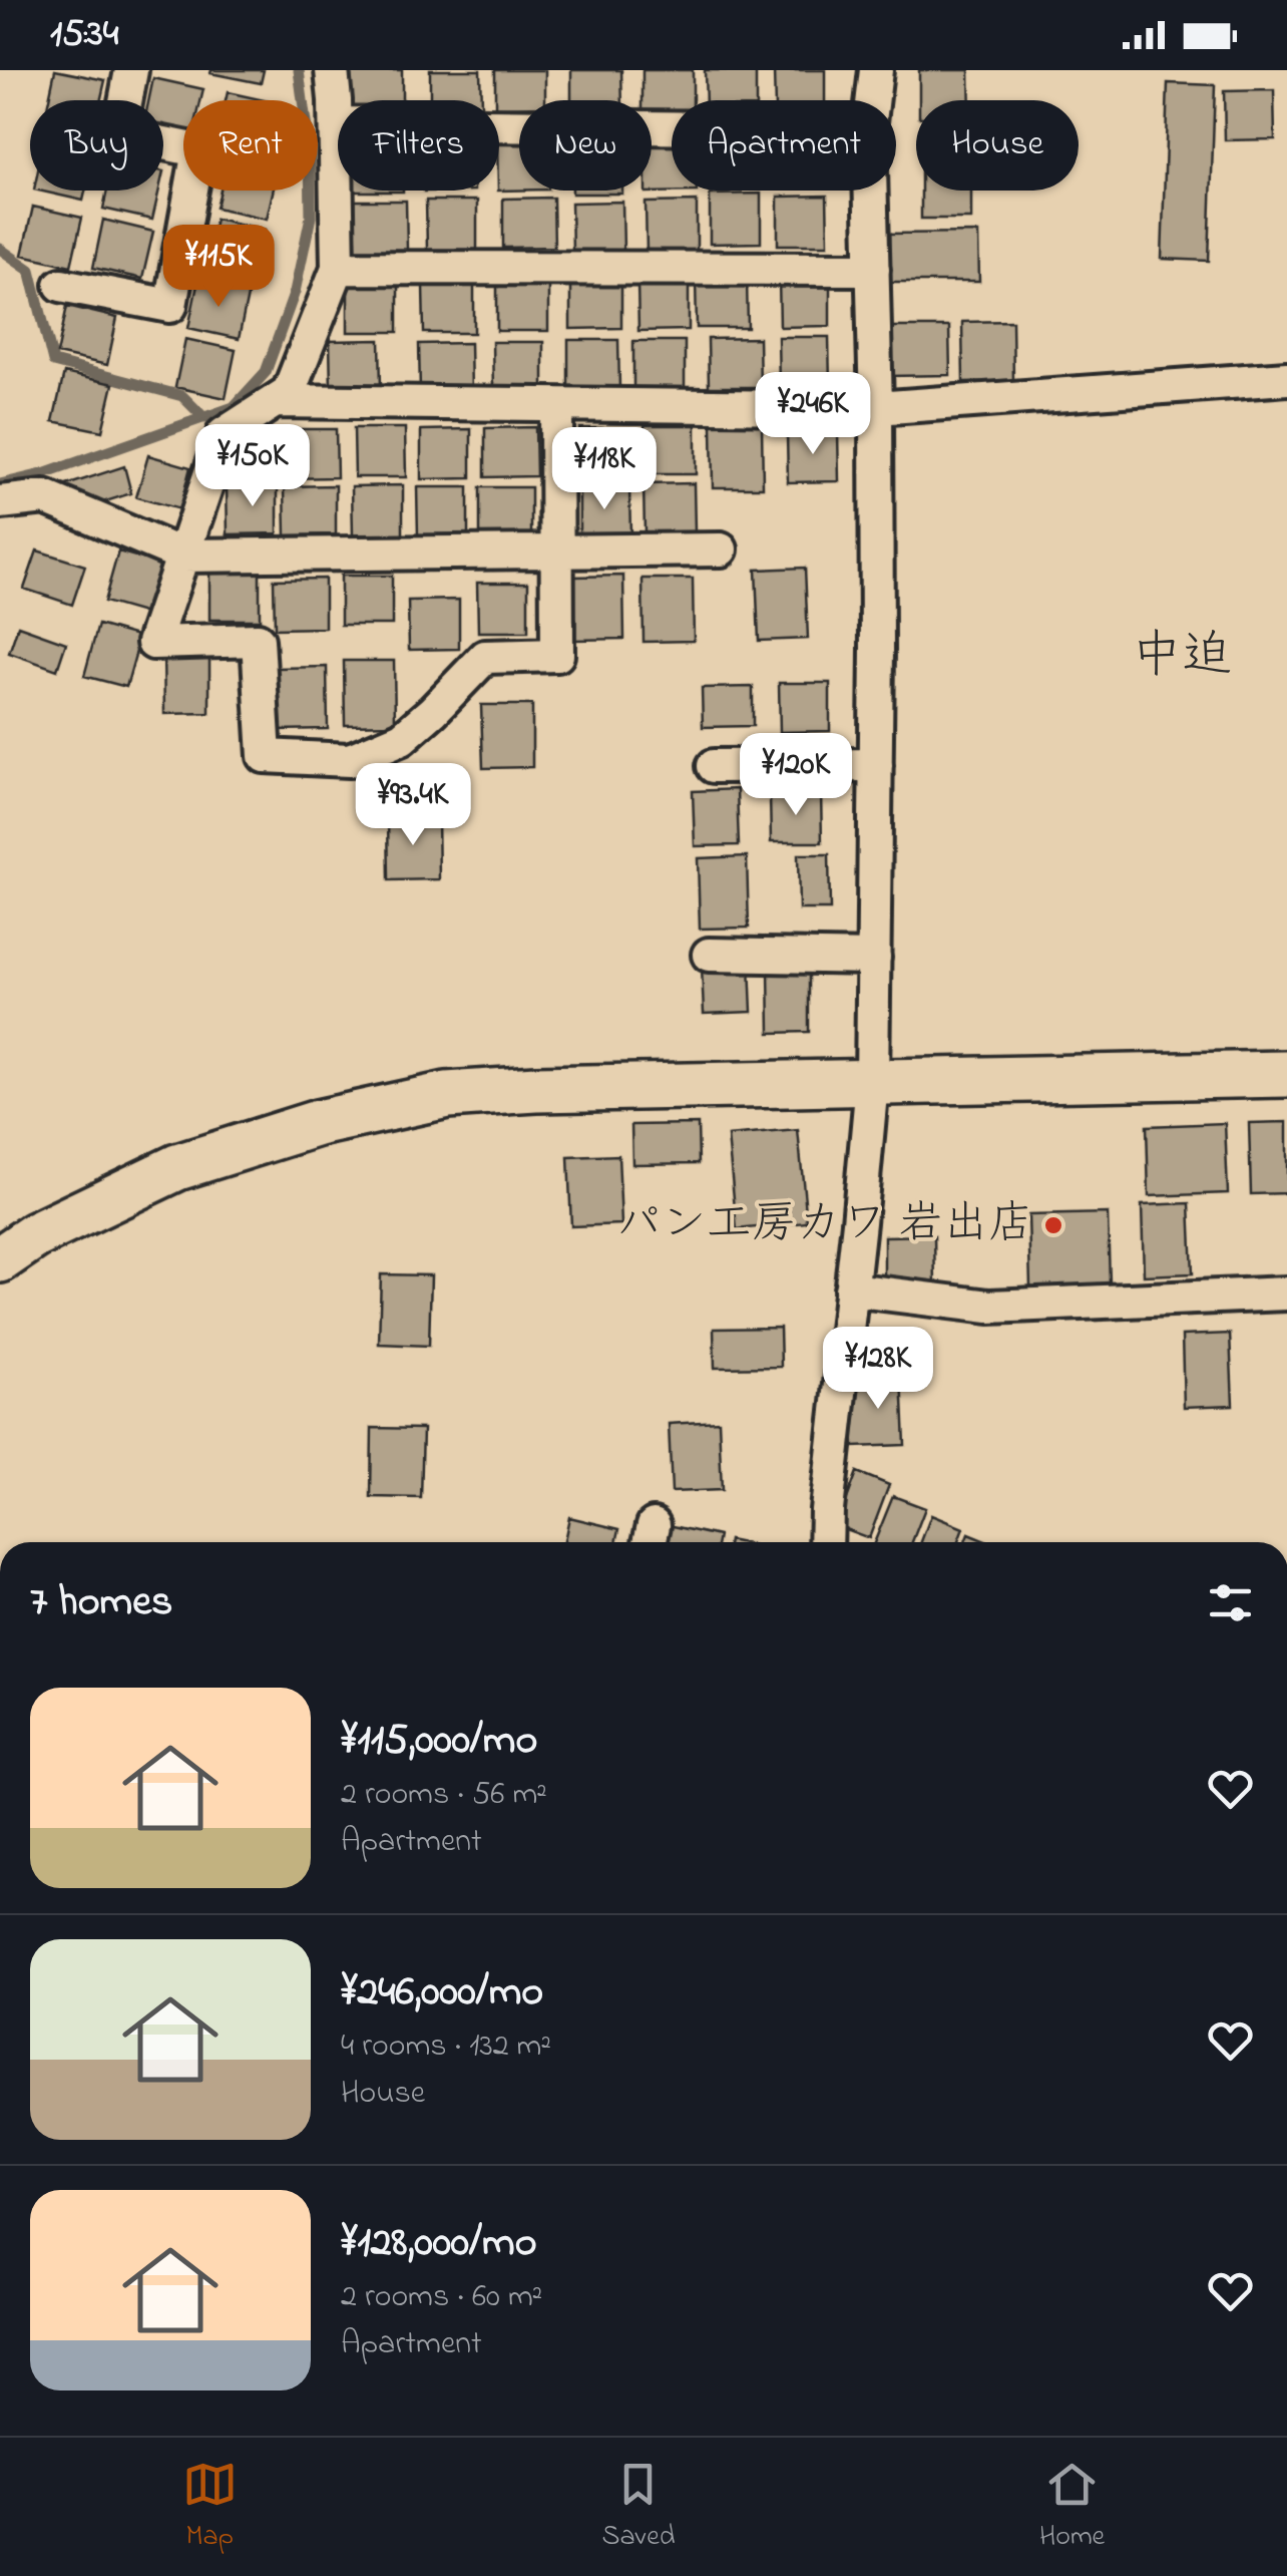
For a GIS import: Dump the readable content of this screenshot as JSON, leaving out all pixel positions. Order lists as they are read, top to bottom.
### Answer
{
  "districts": ["中迫"],
  "places": ["パン工房カワ 岩出店"],
  "page": {
    "status": "15:34",
    "chip": [
      "Buy",
      "Rent",
      "Filters",
      "New",
      "Apartment",
      "House"
    ],
    "price": [
      "¥115K",
      "¥246K",
      "¥150K",
      "¥118K",
      "¥120K",
      "¥93.4K",
      "¥128K"
    ],
    "heading": "7 homes",
    "list": [
      {
        "name": "¥115,000/mo",
        "note": "2 rooms · 56 m² · Apartment"
      },
      {
        "name": "¥246,000/mo",
        "note": "4 rooms · 132 m² · House"
      },
      {
        "name": "¥128,000/mo",
        "note": "2 rooms · 60 m² · Apartment"
      }
    ],
    "tabs": ["Map", "Saved", "Home"]
  }
}
